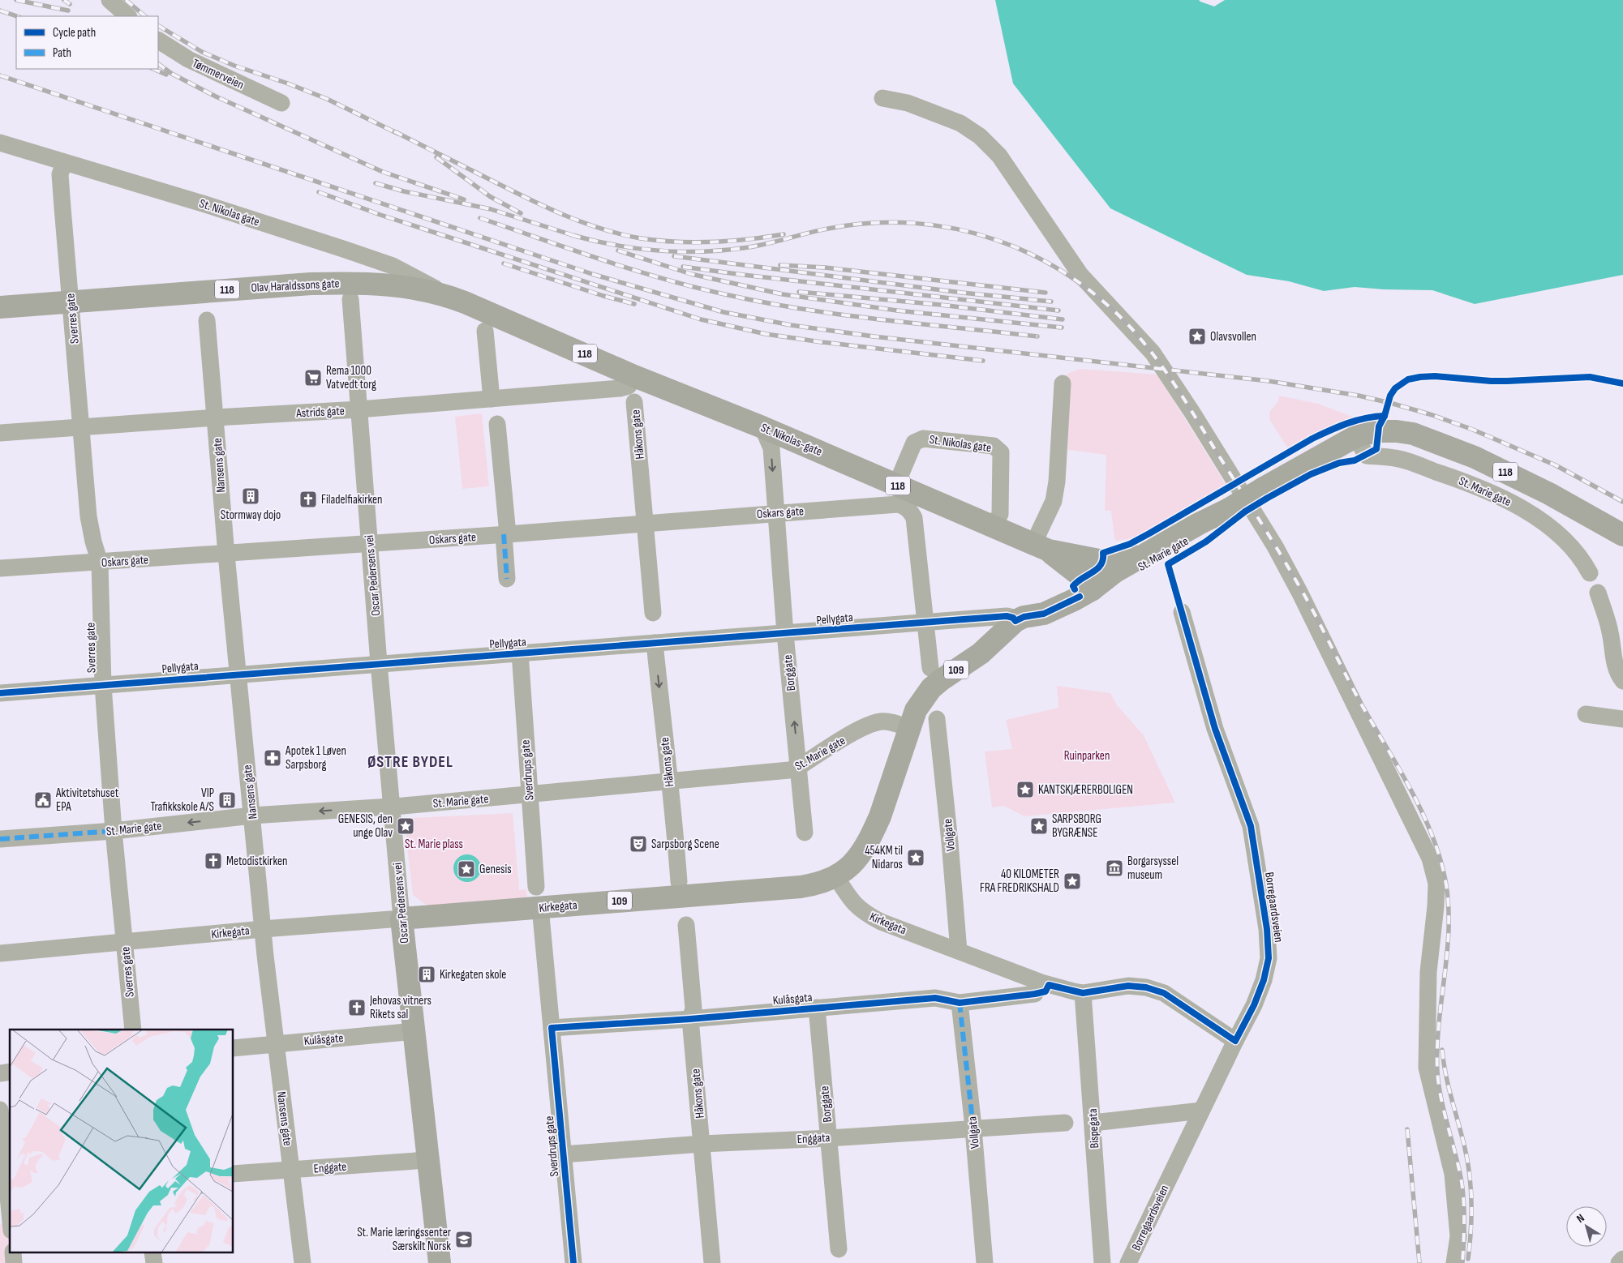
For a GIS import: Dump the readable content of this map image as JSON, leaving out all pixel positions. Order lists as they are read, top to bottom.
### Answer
{
  "streets": {
    "main road": [
      "Olav Haraldssons gate",
      "118",
      "St. Nikolas-gate",
      "St. Marie gate",
      "Oscar Pedersens vei",
      "109",
      "Kirkegata"
    ],
    "street": [
      "Tømmerveien",
      "St. Nikolas gate",
      "Sverres gate",
      "Astrids gate",
      "Håkons gate",
      "Nansens gate",
      "Oskars gate",
      "Pellygata",
      "Borggate",
      "Sverdrups gate",
      "Vollgate",
      "Borregaardsveien",
      "Kulåsgata",
      "Kulåsgate",
      "Bispegata",
      "Vollgata",
      "Enggata",
      "Enggate"
    ]
  },
  "crossings": [
    ["St. Nikolas gate", "Olav Haraldssons gate"],
    ["St. Nikolas gate", "Sverres gate"],
    ["St. Nikolas gate", "St. Nikolas-gate"],
    ["Olav Haraldssons gate", "Sverres gate"],
    ["Olav Haraldssons gate", "St. Nikolas-gate"],
    ["Sverres gate", "Astrids gate"],
    ["Sverres gate", "St. Marie gate"],
    ["Sverres gate", "Oskars gate"],
    ["Sverres gate", "Pellygata"],
    ["Sverres gate", "Kirkegata"],
    ["Astrids gate", "St. Nikolas-gate"],
    ["Astrids gate", "Nansens gate"],
    ["Astrids gate", "Oscar Pedersens vei"],
    ["Håkons gate", "St. Marie gate"],
    ["Håkons gate", "Oskars gate"],
    ["Håkons gate", "Pellygata"],
    ["Håkons gate", "Kulåsgata"],
    ["Håkons gate", "Enggata"],
    ["St. Nikolas-gate", "St. Marie gate"],
    ["St. Nikolas-gate", "Borggate"],
    ["Nansens gate", "St. Marie gate"],
    ["Nansens gate", "Oskars gate"],
    ["Nansens gate", "Pellygata"],
    ["Nansens gate", "Kirkegata"],
    ["Nansens gate", "Kulåsgate"],
    ["Nansens gate", "Enggate"],
    ["St. Marie gate", "Oscar Pedersens vei"],
    ["St. Marie gate", "Pellygata"],
    ["St. Marie gate", "Borggate"],
    ["St. Marie gate", "Sverdrups gate"],
    ["St. Marie gate", "Kirkegata"],
    ["Oskars gate", "Oscar Pedersens vei"],
    ["Oskars gate", "Pellygata"],
    ["Oskars gate", "Borggate"],
    ["Oscar Pedersens vei", "Pellygata"],
    ["Oscar Pedersens vei", "Kirkegata"],
    ["Oscar Pedersens vei", "Kulåsgate"],
    ["Oscar Pedersens vei", "Enggate"],
    ["Pellygata", "Borggate"],
    ["Pellygata", "Sverdrups gate"],
    ["Borggate", "Kulåsgata"],
    ["Borggate", "Enggata"],
    ["Sverdrups gate", "Kirkegata"],
    ["Sverdrups gate", "Kulåsgata"],
    ["Sverdrups gate", "Enggata"],
    ["Vollgate", "Kirkegata"],
    ["Kirkegata", "Bispegata"],
    ["Kulåsgata", "Vollgata"],
    ["Vollgata", "Enggata"]
  ],
  "districts": ["ØSTRE BYDEL"],
  "parks": ["Ruinparken", "St. Marie plass"],
  "places": {
    "place": [
      "Olavsvollen",
      "KANTSKJÆRERBOLIGEN",
      "GENESIS, den unge Olav",
      "SARPSBORG BYGRÆNSE",
      "454KM til Nidaros",
      "Genesis",
      "40 KILOMETER FRA FREDRIKSHALD"
    ],
    "supermarket": ["Rema 1000 Vatvedt torg"],
    "building": ["Stormway dojo", "VIP Trafikkskole A/S", "Kirkegaten skole"],
    "church": ["Filadelfiakirken", "Metodistkirken", "Jehovas vitners Rikets sal"],
    "pharmacy": ["Apotek 1 Løven Sarpsborg"],
    "public building": ["Aktivitetshuset EPA"],
    "theatre": ["Sarpsborg Scene"],
    "museum": ["Borgarsyssel museum"],
    "school or university": ["St. Marie læringssenter Særskilt Norsk"]
  },
  "legend": ["Cycle path", "Path"],
  "north": "top left"
}
